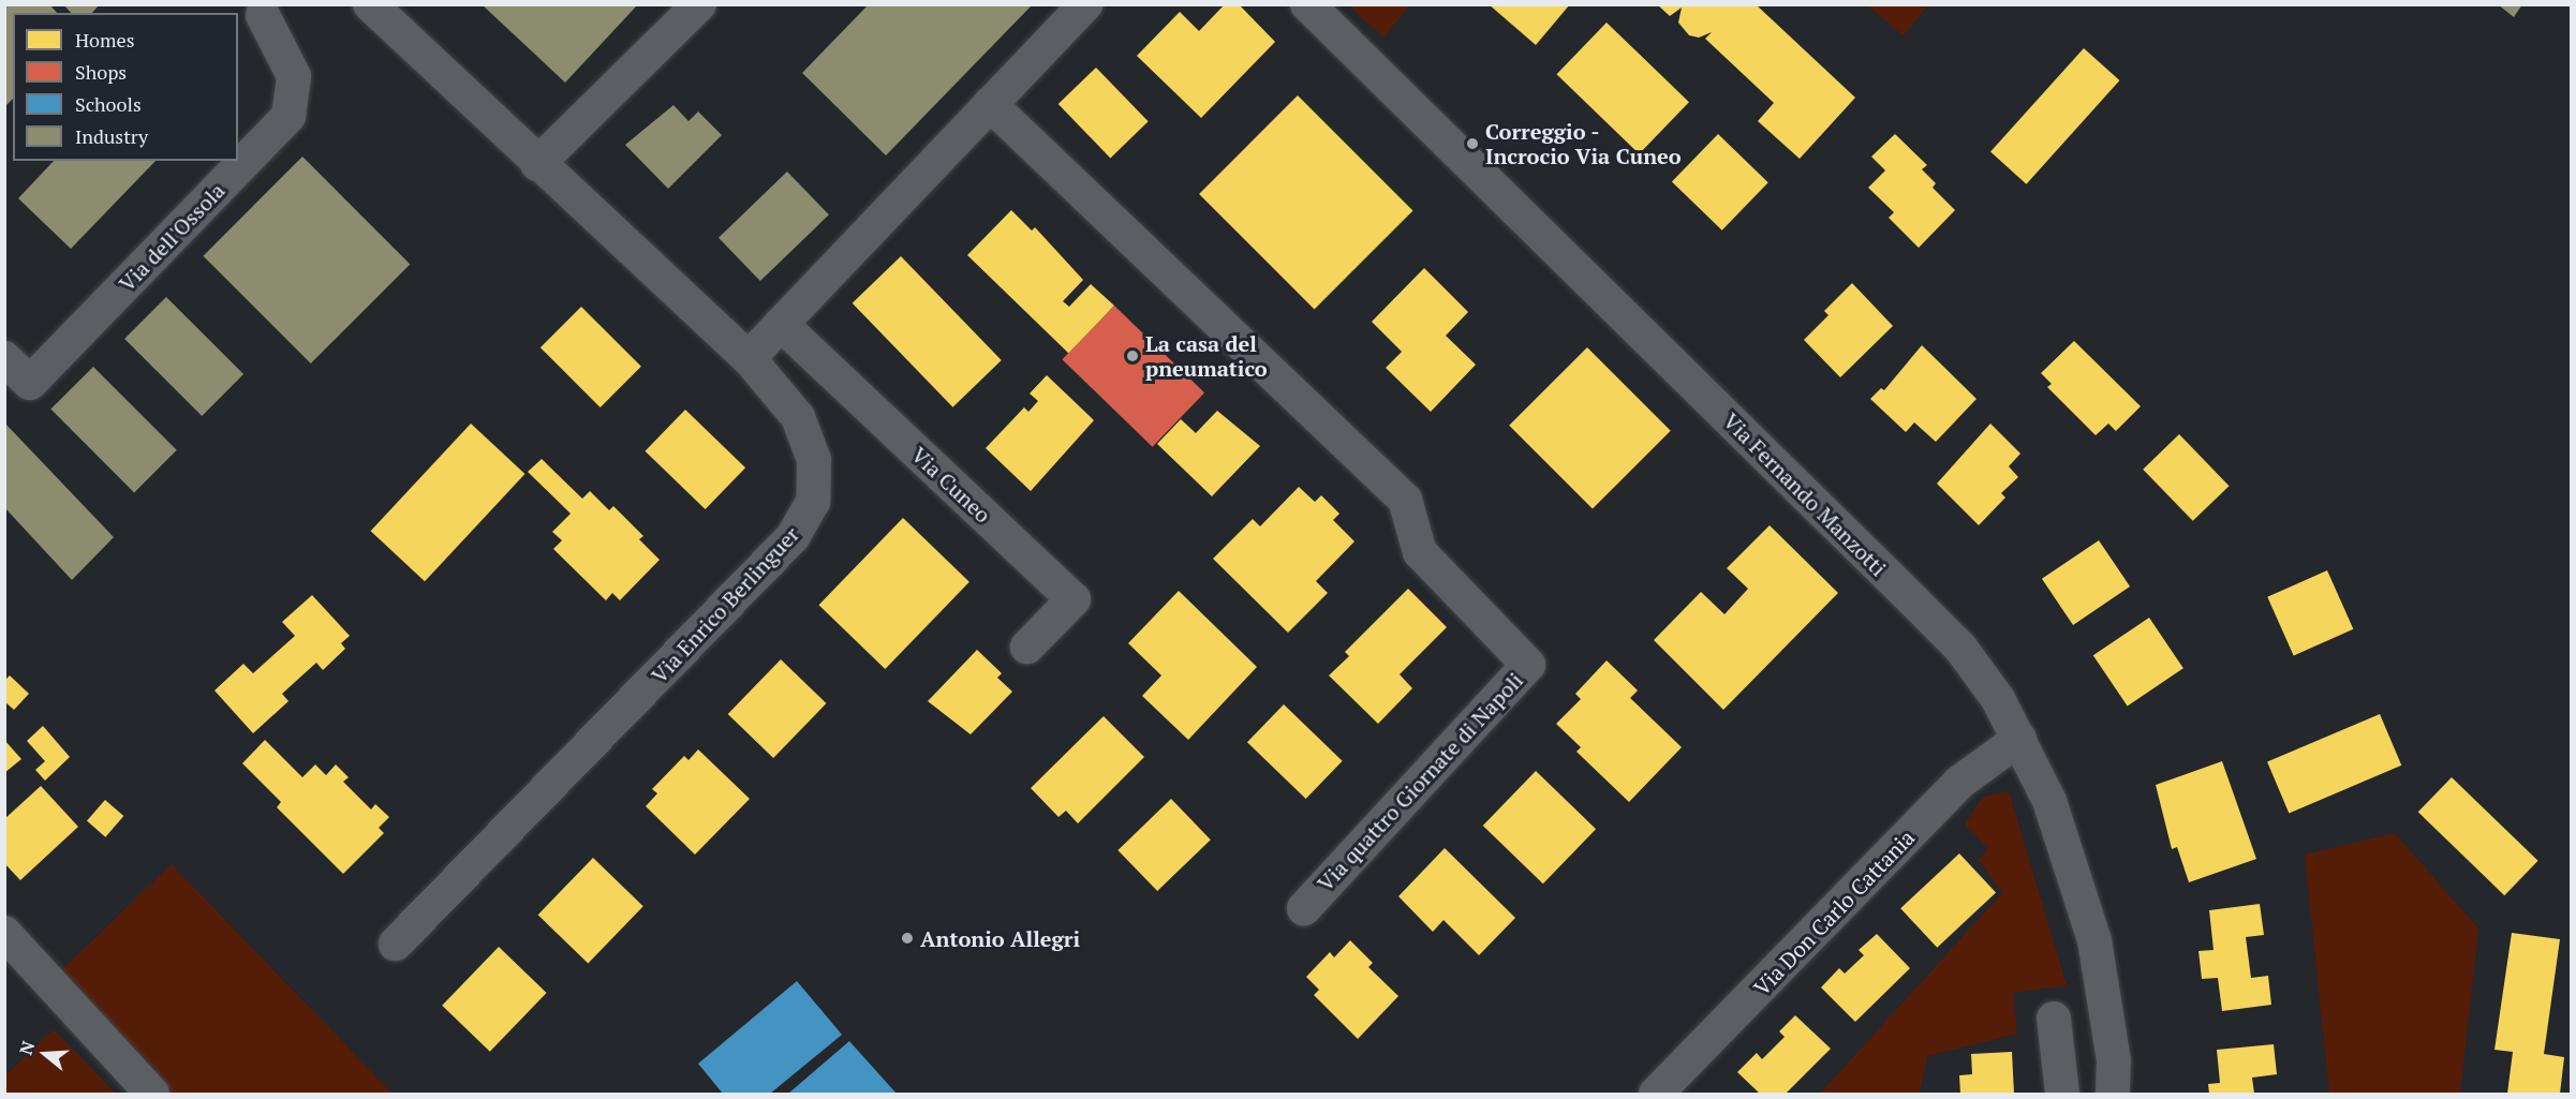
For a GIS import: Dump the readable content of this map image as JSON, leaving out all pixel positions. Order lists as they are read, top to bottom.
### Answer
{
  "streets": {
    "street": [
      "Via dell'Ossola",
      "Via Cuneo",
      "Via Fernando Manzotti",
      "Via Enrico Berlinguer",
      "Via quattro Giornate di Napoli",
      "Via Don Carlo Cattania"
    ]
  },
  "crossings": [
    ["Via Fernando Manzotti", "Via Don Carlo Cattania"]
  ],
  "places": ["Correggio - Incrocio Via Cuneo", "La casa del pneumatico", "Antonio Allegri"],
  "legend": [
    "Homes",
    "Shops",
    "Schools",
    "Industry"
  ],
  "north": "left"
}
